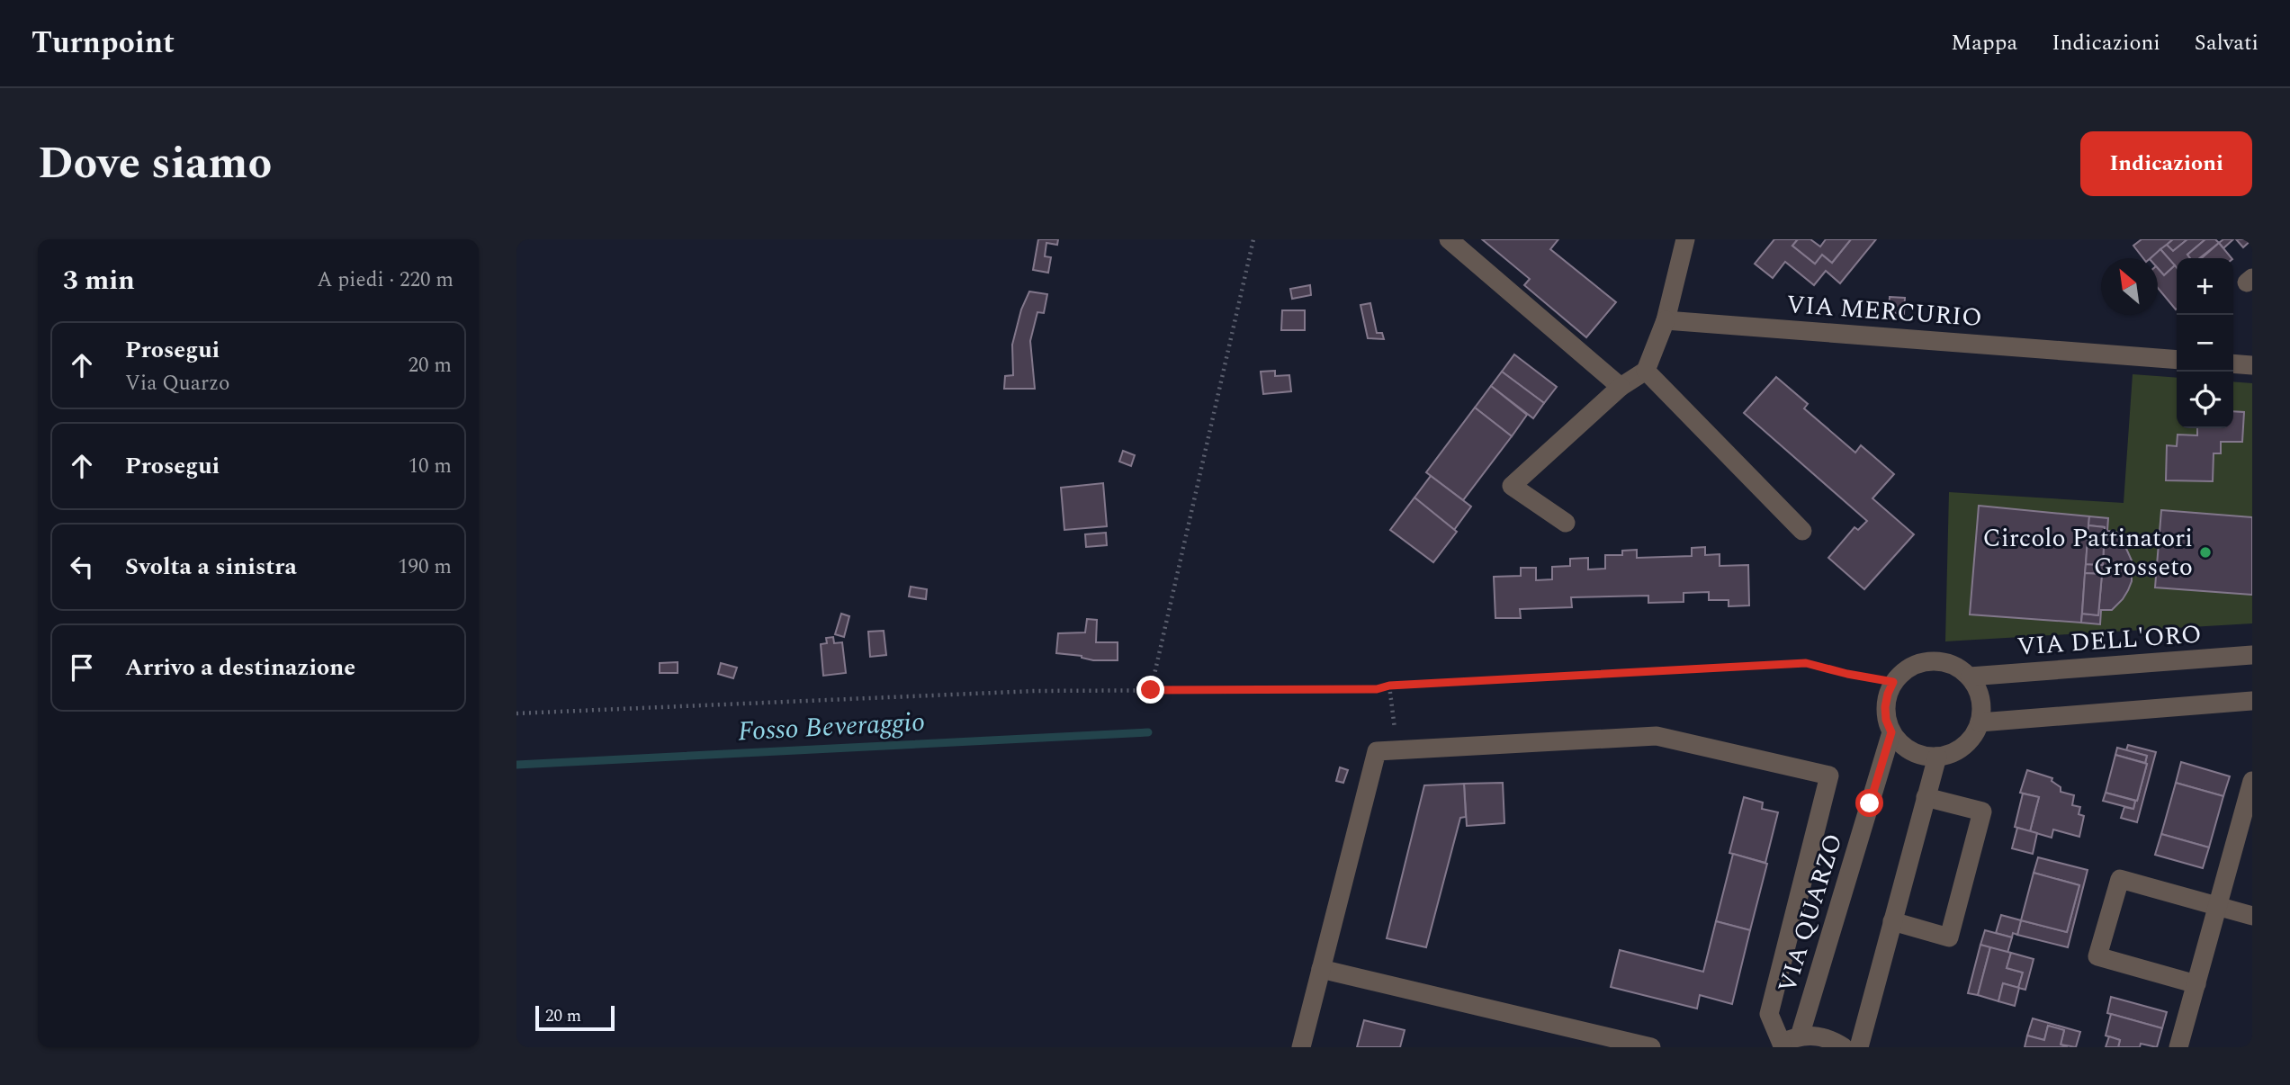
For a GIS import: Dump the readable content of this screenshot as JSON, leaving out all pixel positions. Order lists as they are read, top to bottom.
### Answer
{
  "streets": {
    "street": ["VIA MERCURIO", "VIA DELL'ORO", "VIA QUARZO"]
  },
  "crossings": [
    ["VIA DELL'ORO", "VIA QUARZO"]
  ],
  "water": ["Fosso Beveraggio"],
  "places": ["Circolo Pattinatori Grosseto"],
  "scale_bar": "20 m",
  "north": "top left",
  "page": {
    "header": "Turnpoint",
    "nav": ["Mappa", "Indicazioni", "Salvati"],
    "title": "Dove siamo",
    "buttons": "Indicazioni",
    "heading": ["3 min", "A piedi · 220 m"],
    "map_buttons": ["+", "−"],
    "list": [
      ["Prosegui", "Via Quarzo", "20 m"],
      ["Prosegui", "10 m"],
      ["Svolta a sinistra", "190 m"],
      "Arrivo a destinazione"
    ],
    "scale": "20 m"
  }
}
